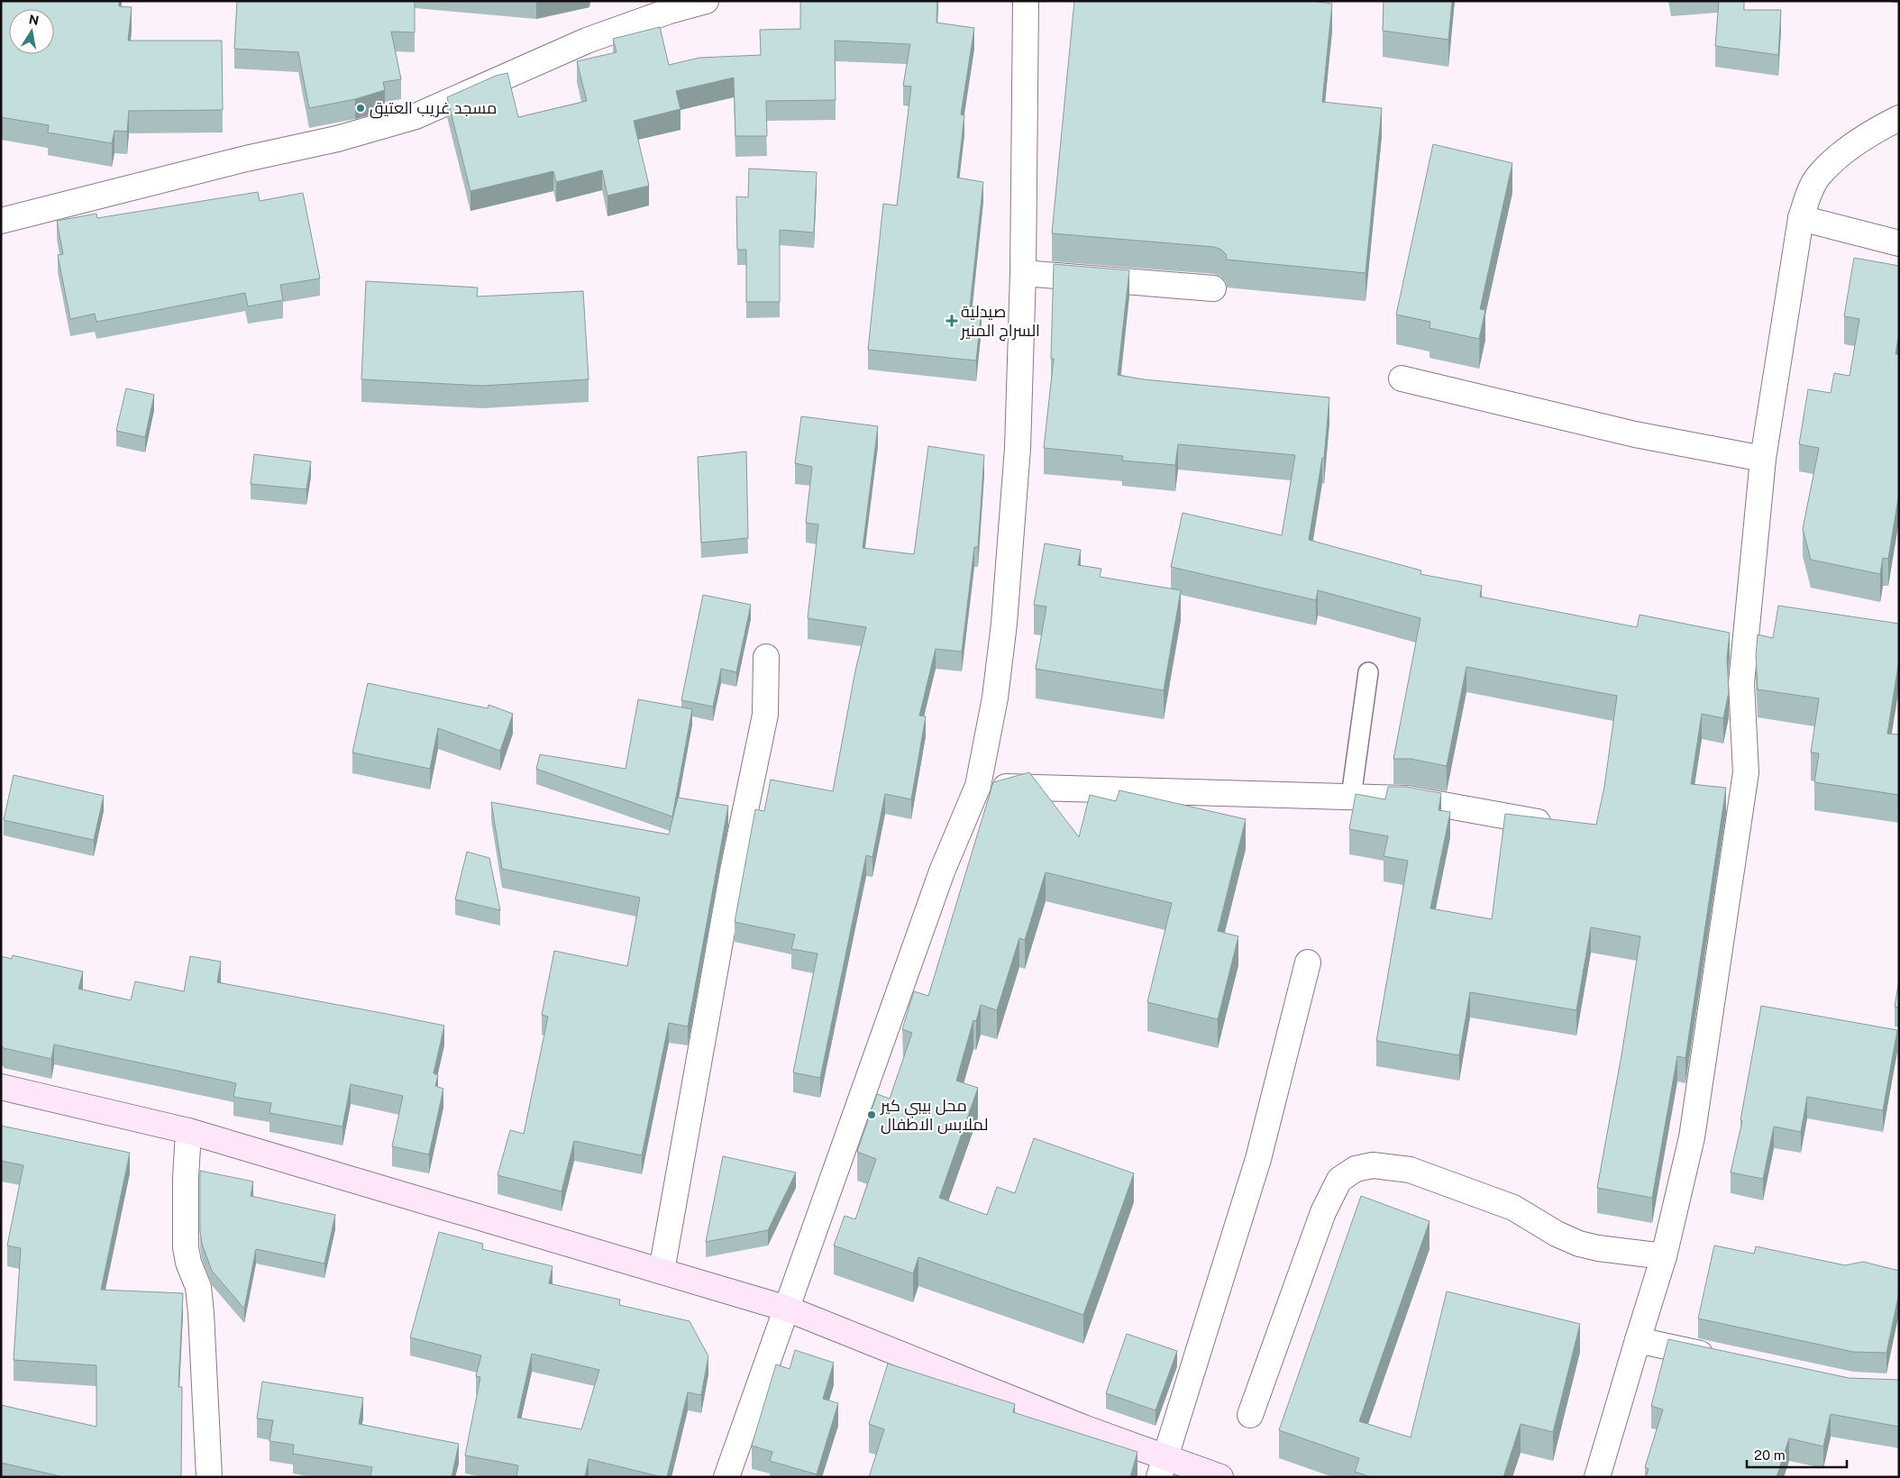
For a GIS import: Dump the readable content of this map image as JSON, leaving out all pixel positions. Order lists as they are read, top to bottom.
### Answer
{
  "places": {
    "other": ["مسجد غريب العتيق", "محل بيبي كير لملابس الاطفال"],
    "health": ["صيدلية السراج المنير"]
  },
  "scale_bar": "20 m",
  "north": "top"
}
